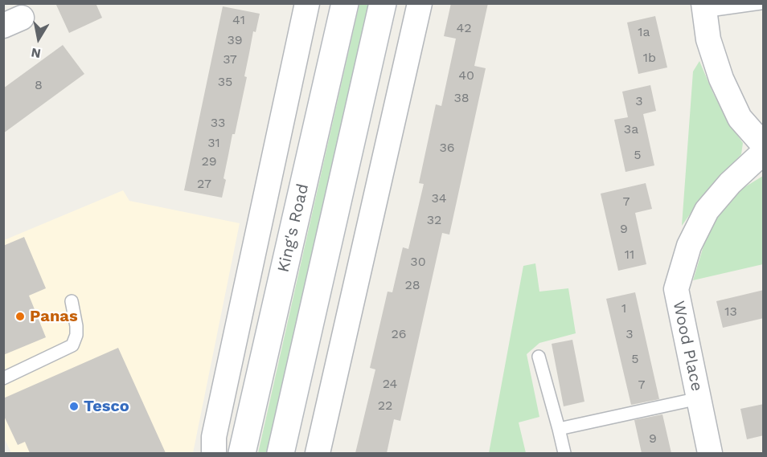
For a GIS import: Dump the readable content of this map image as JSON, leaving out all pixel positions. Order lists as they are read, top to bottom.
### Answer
{
  "streets": {
    "main road": ["King's Road"],
    "street": ["Wood Place"]
  },
  "places": ["Panas", "Tesco"],
  "house_numbers": [
    "41",
    "42",
    "1a",
    "39",
    "1b",
    "37",
    "40",
    "35",
    "8",
    "38",
    "3",
    "33",
    "3a",
    "31",
    "36",
    "5",
    "29",
    "27",
    "34",
    "7",
    "32",
    "9",
    "11",
    "30",
    "28",
    "1",
    "13",
    "26",
    "3",
    "5",
    "24",
    "7",
    "22",
    "9"
  ],
  "north": "bottom"
}
